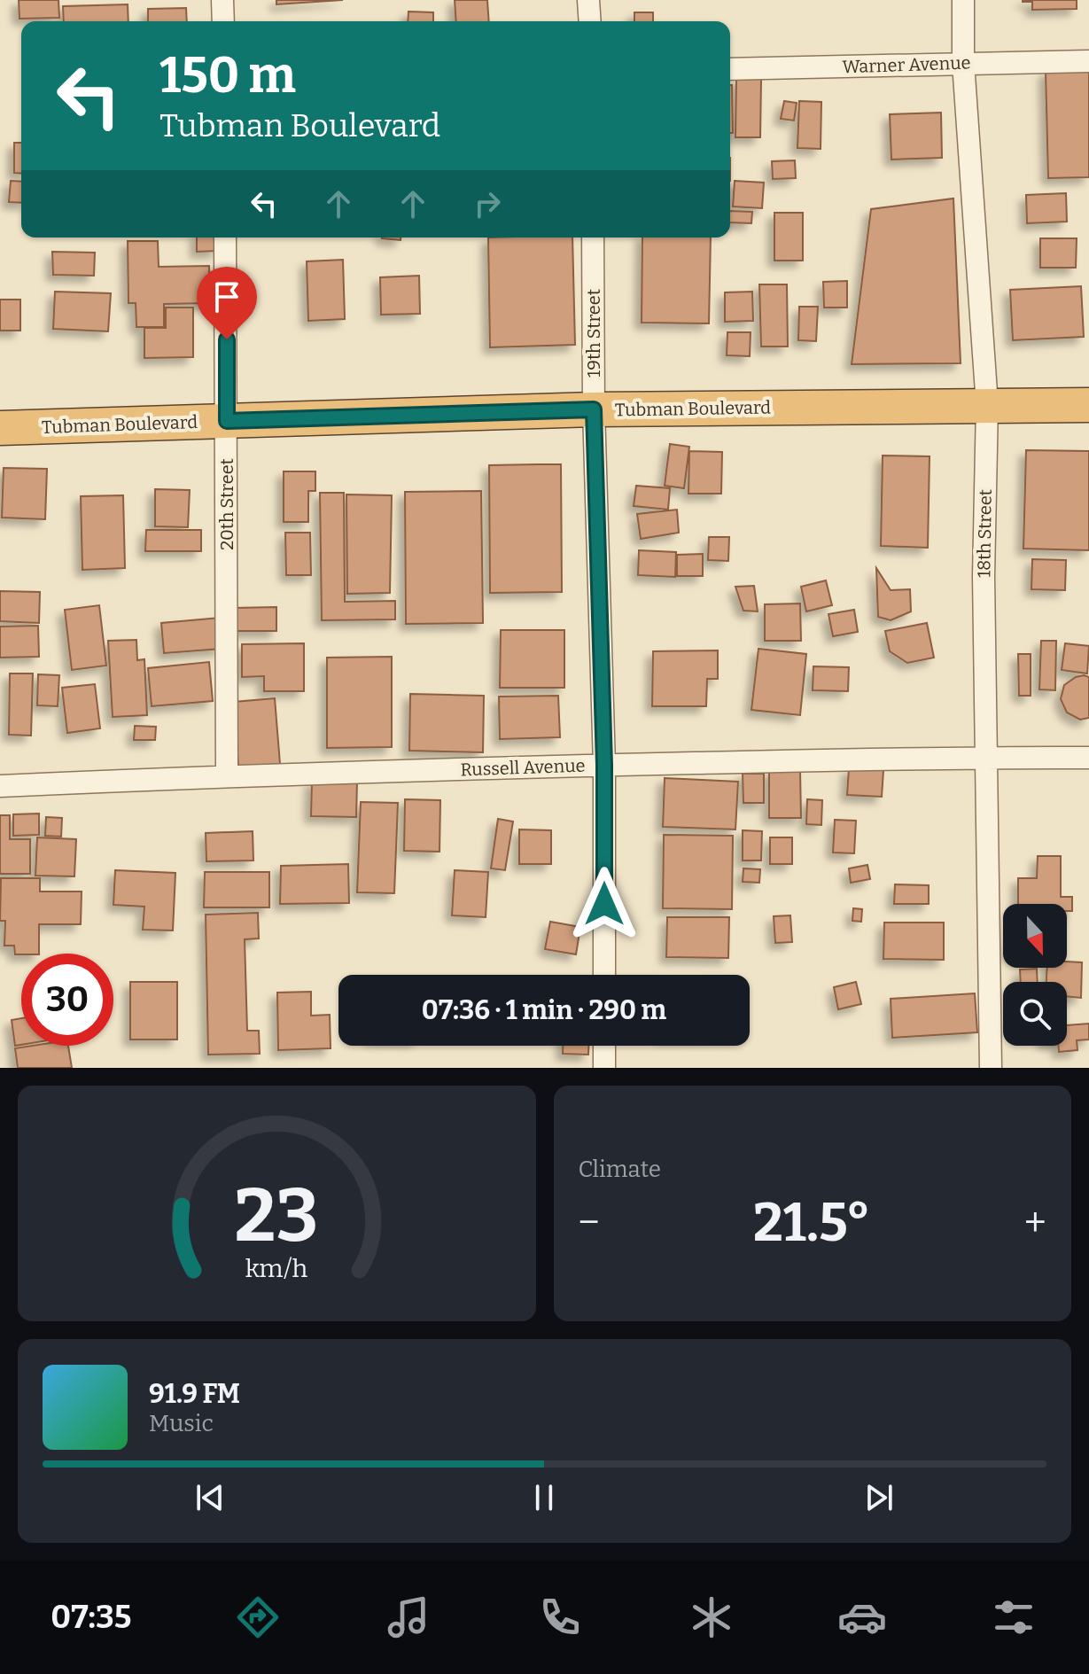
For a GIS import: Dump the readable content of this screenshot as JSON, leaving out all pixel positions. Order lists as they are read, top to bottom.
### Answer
{
  "streets": {
    "highway": ["Tubman Boulevard"],
    "street": [
      "Warner Avenue",
      "19th Street",
      "20th Street",
      "18th Street",
      "Russell Avenue"
    ]
  },
  "crossings": [
    ["Warner Avenue", "18th Street"],
    ["19th Street", "Tubman Boulevard"],
    ["19th Street", "Russell Avenue"],
    ["Tubman Boulevard", "20th Street"],
    ["Tubman Boulevard", "18th Street"],
    ["20th Street", "Russell Avenue"],
    ["18th Street", "Russell Avenue"]
  ],
  "north": "bottom",
  "page": {
    "turn": ["150 m", "Tubman Boulevard"],
    "limit": "30",
    "trip": "07:36 · 1 min · 290 m",
    "tile": "Climate",
    "heat": ["−", "21.5°", "+"],
    "song": ["91.9 FM", "Music"],
    "tabs": "07:35",
    "gauge": ["23", "km/h"]
  }
}
